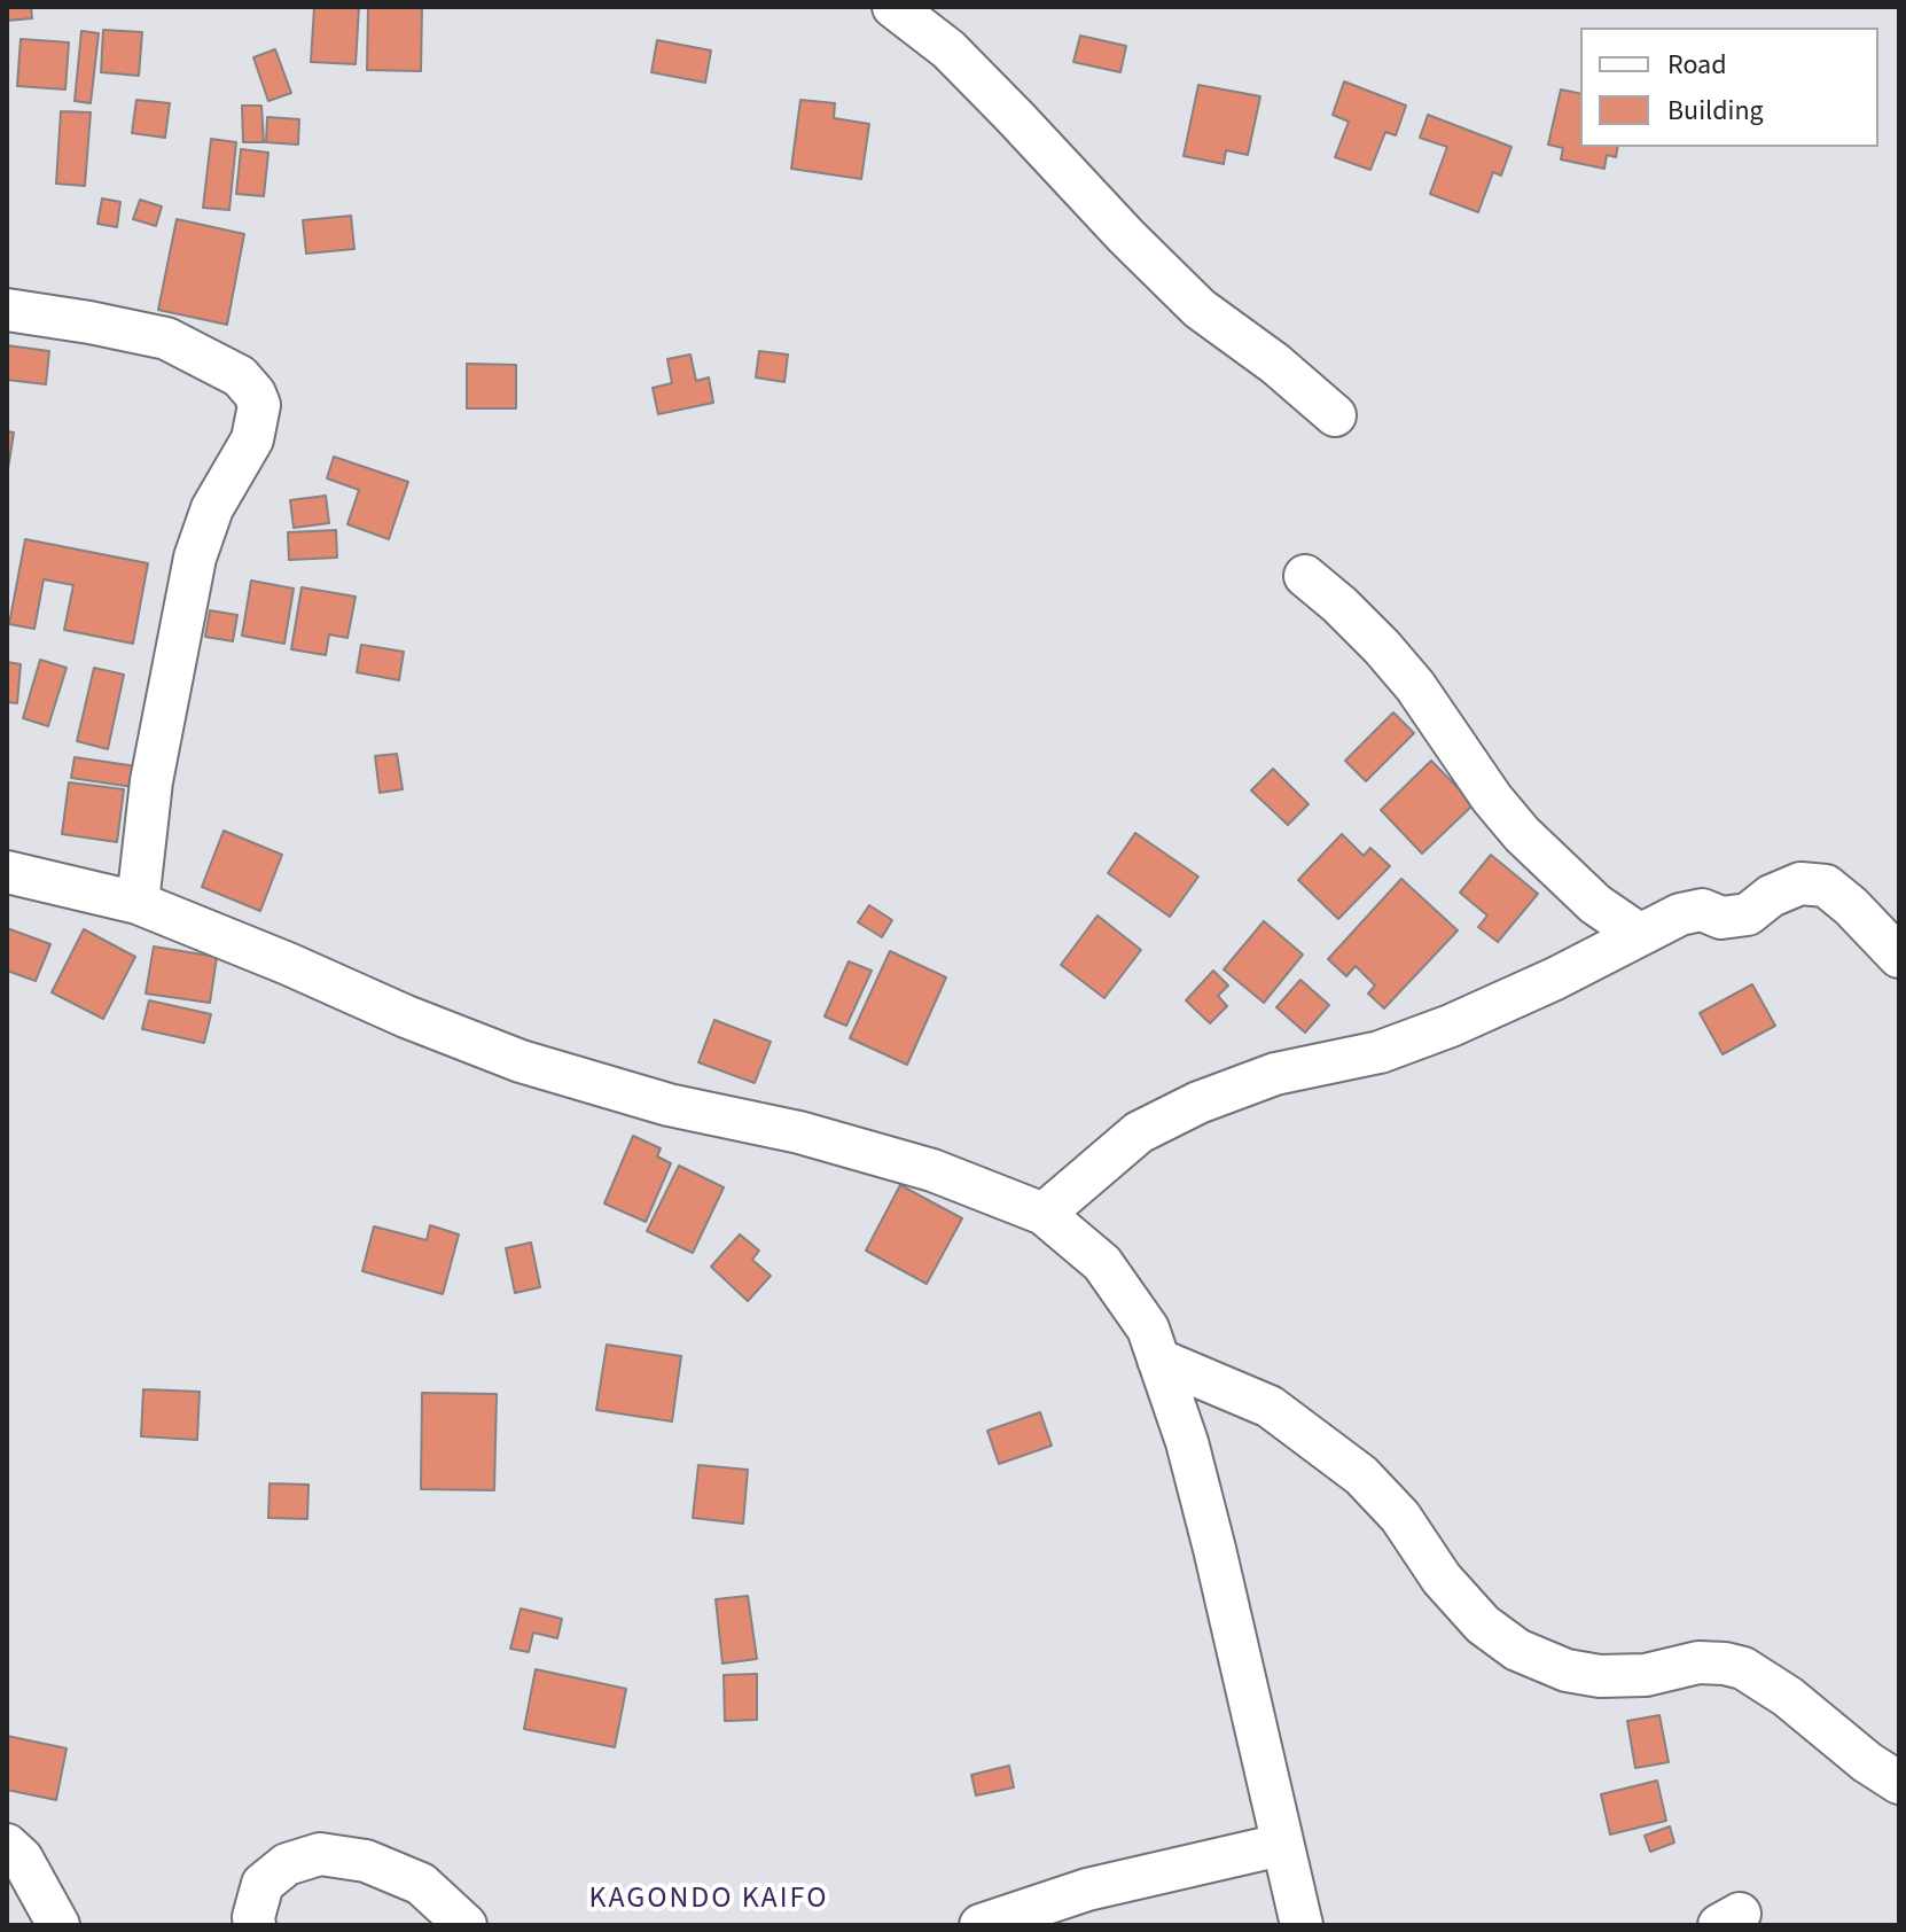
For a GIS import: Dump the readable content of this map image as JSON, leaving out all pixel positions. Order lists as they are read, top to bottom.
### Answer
{
  "districts": ["KAGONDO KAIFO"],
  "legend": ["Road", "Building"]
}
